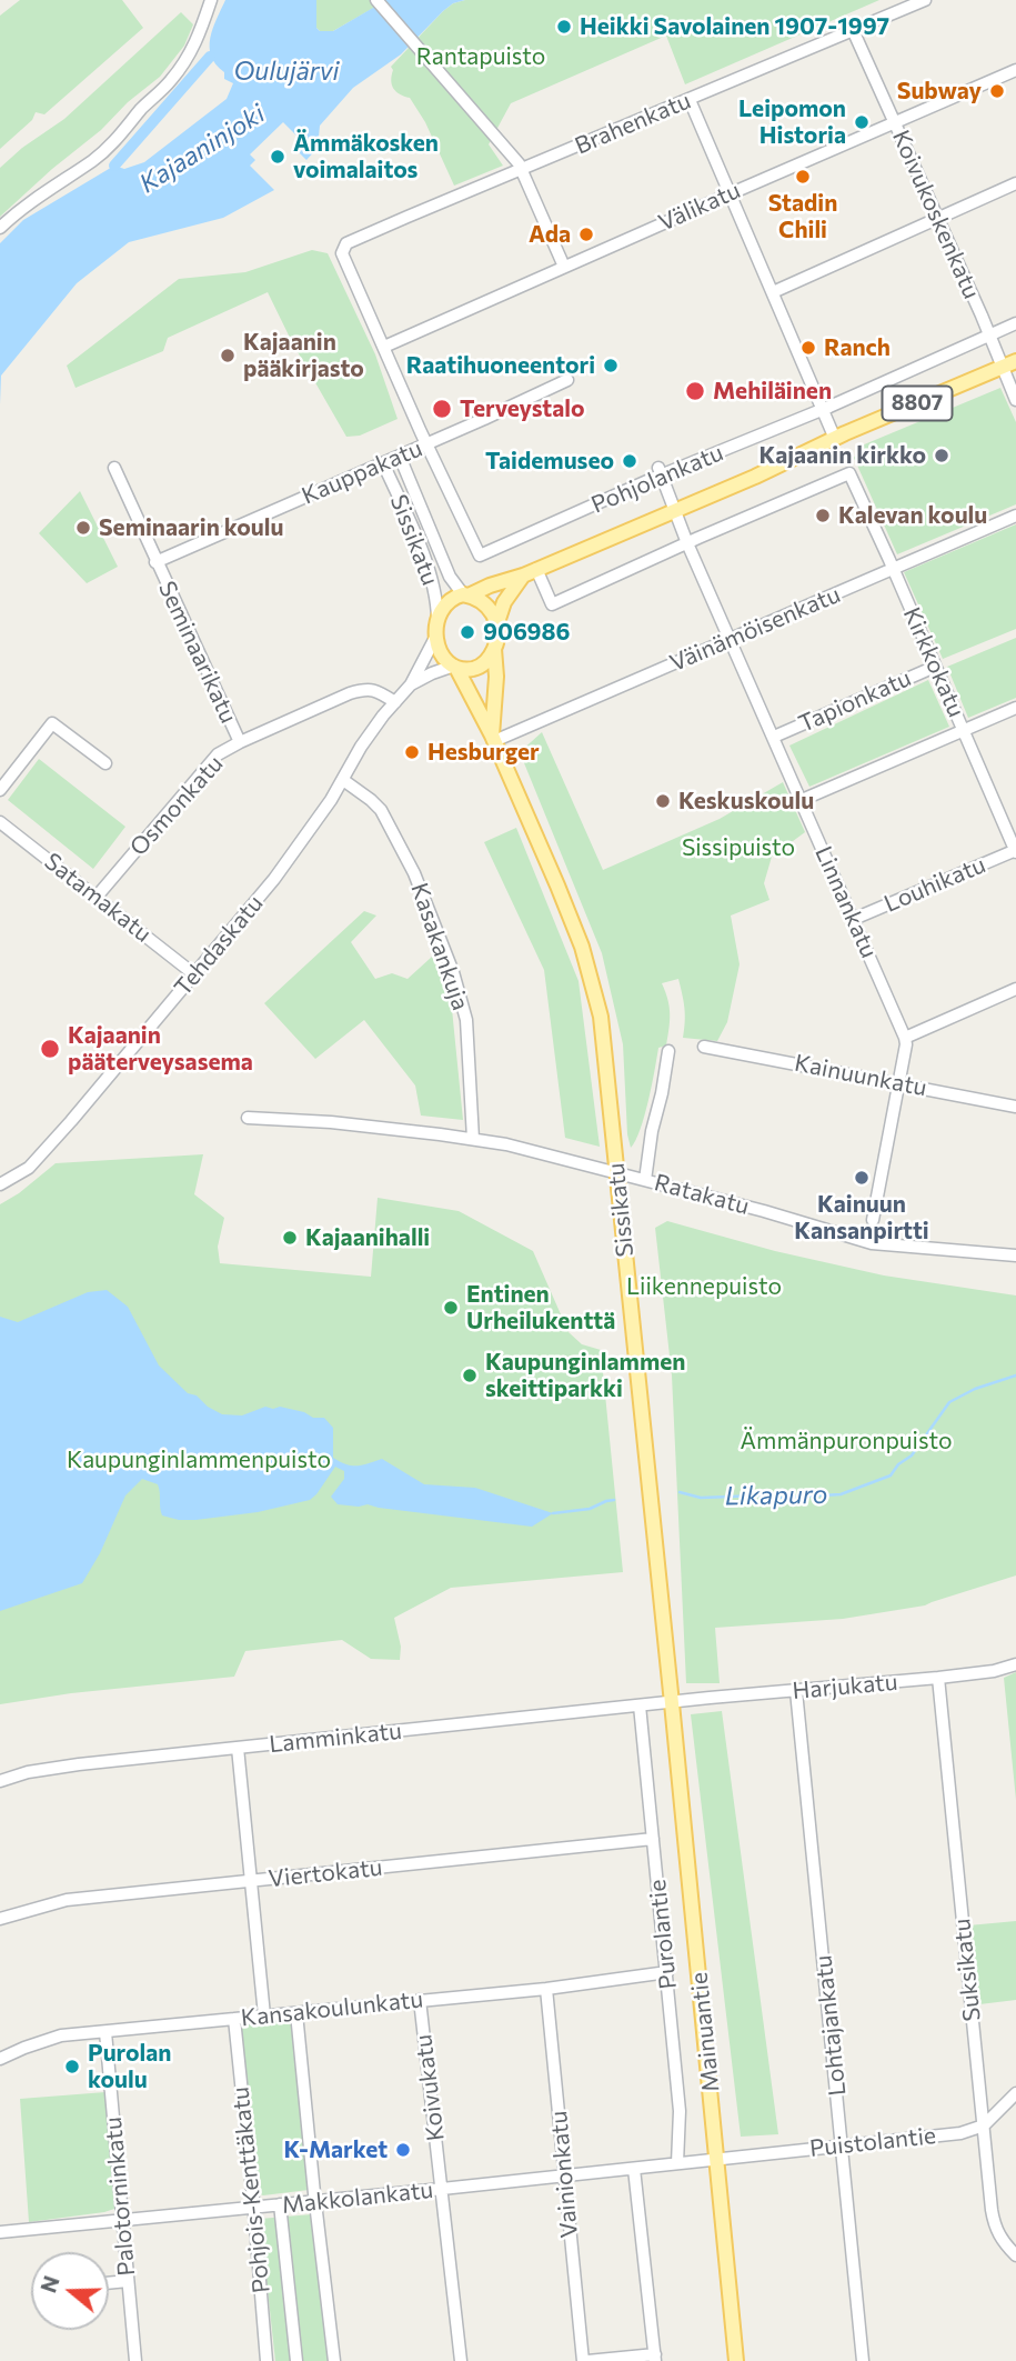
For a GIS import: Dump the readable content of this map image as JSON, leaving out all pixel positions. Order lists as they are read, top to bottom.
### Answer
{
  "streets": {
    "main road": [
      "8807",
      "Pohjolankatu",
      "Sissikatu",
      "Mainuantie"
    ],
    "street": [
      "Brahenkatu",
      "Välikatu",
      "Koivukoskenkatu",
      "Kauppakatu",
      "Väinämöisenkatu",
      "Seminaarikatu",
      "Kirkkokatu",
      "Tapionkatu",
      "Osmonkatu",
      "Louhikatu",
      "Satamakatu",
      "Linnankatu",
      "Tehdaskatu",
      "Kasakankuja",
      "Kainuunkatu",
      "Ratakatu",
      "Harjukatu",
      "Lamminkatu",
      "Viertokatu",
      "Purolantie",
      "Suksikatu",
      "Kansakoulunkatu",
      "Lohtajankatu",
      "Koivukatu",
      "Puistolantie",
      "Vainionkatu",
      "Pohjois-Kenttäkatu",
      "Palotorninkatu",
      "Makkolankatu"
    ]
  },
  "crossings": [
    ["Brahenkatu", "Välikatu"],
    ["Brahenkatu", "Koivukoskenkatu"],
    ["Välikatu", "Koivukoskenkatu"],
    ["Koivukoskenkatu", "Pohjolankatu"],
    ["Kauppakatu", "Pohjolankatu"],
    ["Kauppakatu", "Sissikatu"],
    ["Kauppakatu", "Seminaarikatu"],
    ["Pohjolankatu", "Sissikatu"],
    ["Pohjolankatu", "Linnankatu"],
    ["Pohjolankatu", "Tehdaskatu"],
    ["Sissikatu", "Väinämöisenkatu"],
    ["Sissikatu", "Tehdaskatu"],
    ["Sissikatu", "Ratakatu"],
    ["Sissikatu", "Harjukatu"],
    ["Sissikatu", "Lamminkatu"],
    ["Sissikatu", "Mainuantie"],
    ["Väinämöisenkatu", "Kirkkokatu"],
    ["Väinämöisenkatu", "Linnankatu"],
    ["Seminaarikatu", "Osmonkatu"],
    ["Kirkkokatu", "Tapionkatu"],
    ["Kirkkokatu", "Louhikatu"],
    ["Kirkkokatu", "Linnankatu"],
    ["Tapionkatu", "Linnankatu"],
    ["Osmonkatu", "Satamakatu"],
    ["Osmonkatu", "Tehdaskatu"],
    ["Louhikatu", "Linnankatu"],
    ["Satamakatu", "Tehdaskatu"],
    ["Linnankatu", "Kainuunkatu"],
    ["Tehdaskatu", "Kasakankuja"],
    ["Kasakankuja", "Ratakatu"],
    ["Harjukatu", "Lamminkatu"],
    ["Harjukatu", "Suksikatu"],
    ["Harjukatu", "Lohtajankatu"],
    ["Harjukatu", "Mainuantie"],
    ["Lamminkatu", "Purolantie"],
    ["Lamminkatu", "Mainuantie"],
    ["Viertokatu", "Purolantie"],
    ["Purolantie", "Kansakoulunkatu"],
    ["Purolantie", "Makkolankatu"],
    ["Suksikatu", "Puistolantie"],
    ["Kansakoulunkatu", "Koivukatu"],
    ["Kansakoulunkatu", "Vainionkatu"],
    ["Kansakoulunkatu", "Pohjois-Kenttäkatu"],
    ["Kansakoulunkatu", "Palotorninkatu"],
    ["Lohtajankatu", "Puistolantie"],
    ["Mainuantie", "Puistolantie"],
    ["Mainuantie", "Makkolankatu"],
    ["Koivukatu", "Makkolankatu"],
    ["Puistolantie", "Makkolankatu"],
    ["Vainionkatu", "Makkolankatu"],
    ["Pohjois-Kenttäkatu", "Makkolankatu"],
    ["Palotorninkatu", "Makkolankatu"]
  ],
  "water": ["Oulujärvi", "Kajaaninjoki", "Likapuro"],
  "parks": [
    "Rantapuisto",
    "Sissipuisto",
    "Liikennepuisto",
    "Ämmänpuronpuisto",
    "Kaupunginlammenpuisto"
  ],
  "places": [
    "Heikki Savolainen 1907-1997",
    "Subway",
    "Leipomon Historia",
    "Ämmäkosken voimalaitos",
    "Stadin Chili",
    "Ada",
    "Ranch",
    "Kajaanin pääkirjasto",
    "Raatihuoneentori",
    "Mehiläinen",
    "Terveystalo",
    "Kajaanin kirkko",
    "Taidemuseo",
    "Kalevan koulu",
    "Seminaarin koulu",
    "906986",
    "Hesburger",
    "Keskuskoulu",
    "Kajaanin pääterveysasema",
    "Kainuun Kansanpirtti",
    "Kajaanihalli",
    "Entinen Urheilukenttä",
    "Kaupunginlammen skeittiparkki",
    "Purolan koulu",
    "K-Market"
  ],
  "north": "left"
}
